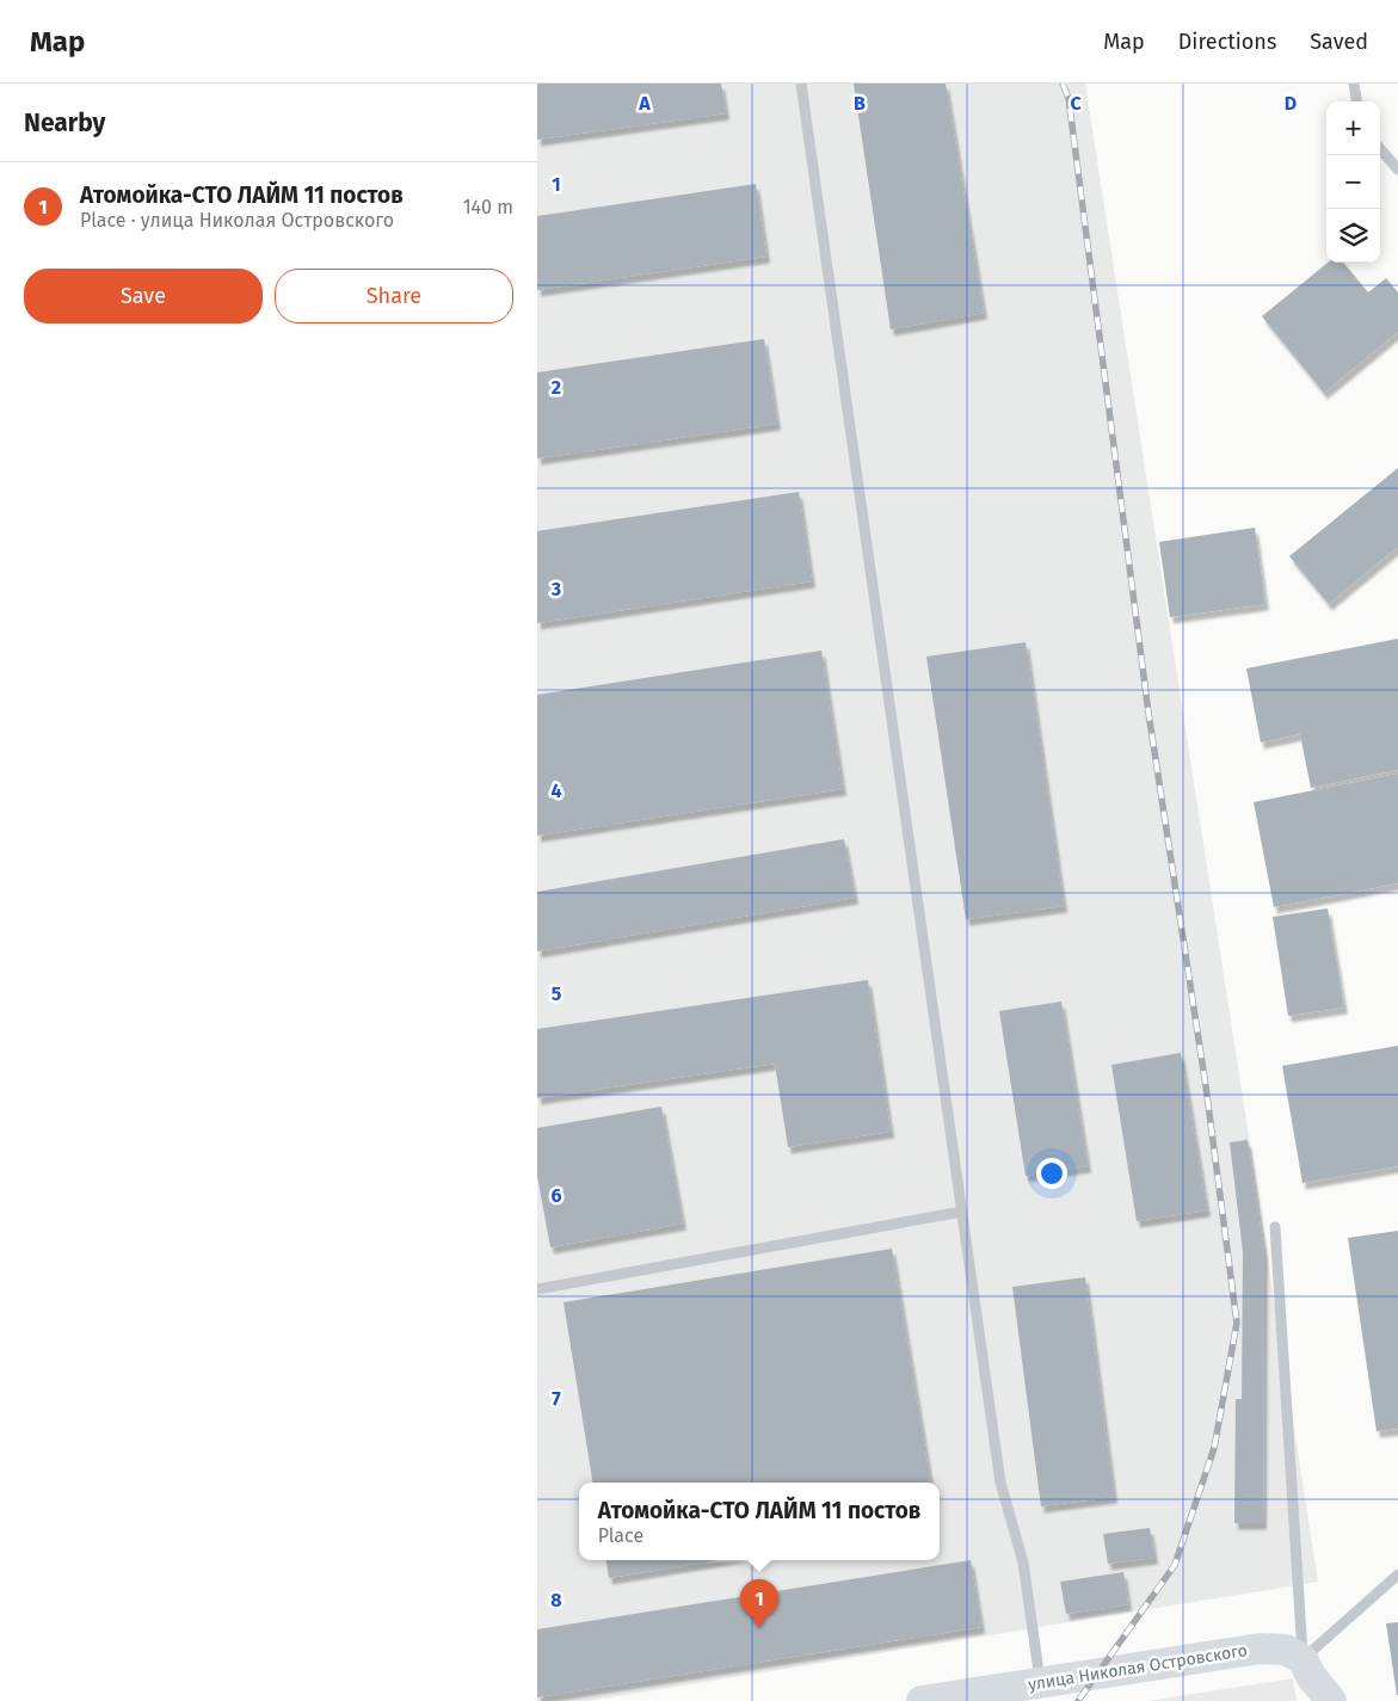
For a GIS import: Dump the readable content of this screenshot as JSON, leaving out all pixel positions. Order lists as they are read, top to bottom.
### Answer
{
  "streets": {
    "street": ["улица Николая Островского"]
  },
  "page": {
    "header": "Map",
    "nav": ["Map", "Directions", "Saved"],
    "heading": "Nearby",
    "map_buttons": ["+", "−"],
    "list": [
      {
        "mark": "1",
        "name": "Атомойка-СТО ЛАЙМ 11 постов",
        "note": "Place · улица Николая Островского",
        "value": "140 m"
      }
    ],
    "buttons": ["Save", "Share"],
    "popup": ["Атомойка-СТО ЛАЙМ 11 постов", "Place"],
    "pins": "1"
  },
  "grid": {
    "columns": [
      "A",
      "B",
      "C",
      "D"
    ],
    "rows": [
      "1",
      "2",
      "3",
      "4",
      "5",
      "6",
      "7",
      "8"
    ]
  }
}
